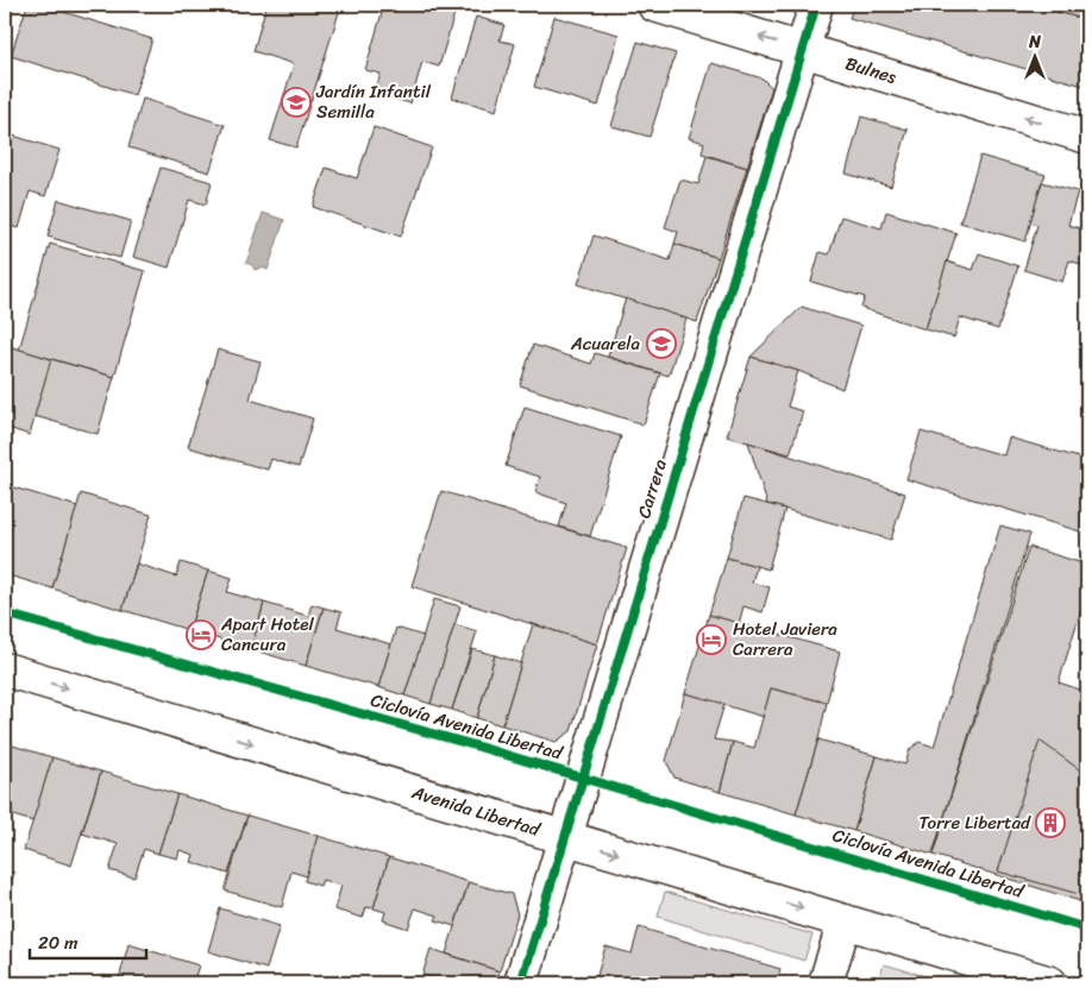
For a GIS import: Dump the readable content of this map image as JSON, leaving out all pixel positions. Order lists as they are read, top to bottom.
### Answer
{
  "streets": {
    "street": ["Bulnes", "Carrera", "Avenida Libertad"],
    "cycle path": ["Ciclovía Avenida Libertad"]
  },
  "crossings": [
    ["Bulnes", "Carrera"],
    ["Carrera", "Avenida Libertad"]
  ],
  "one_way": ["Bulnes", "Avenida Libertad"],
  "places": {
    "school or university": ["Jardín Infantil Semilla", "Acuarela"],
    "hotel": ["Apart Hotel Cancura", "Hotel Javiera Carrera"],
    "building": ["Torre Libertad"]
  },
  "scale_bar": "20 m",
  "north": "top"
}
